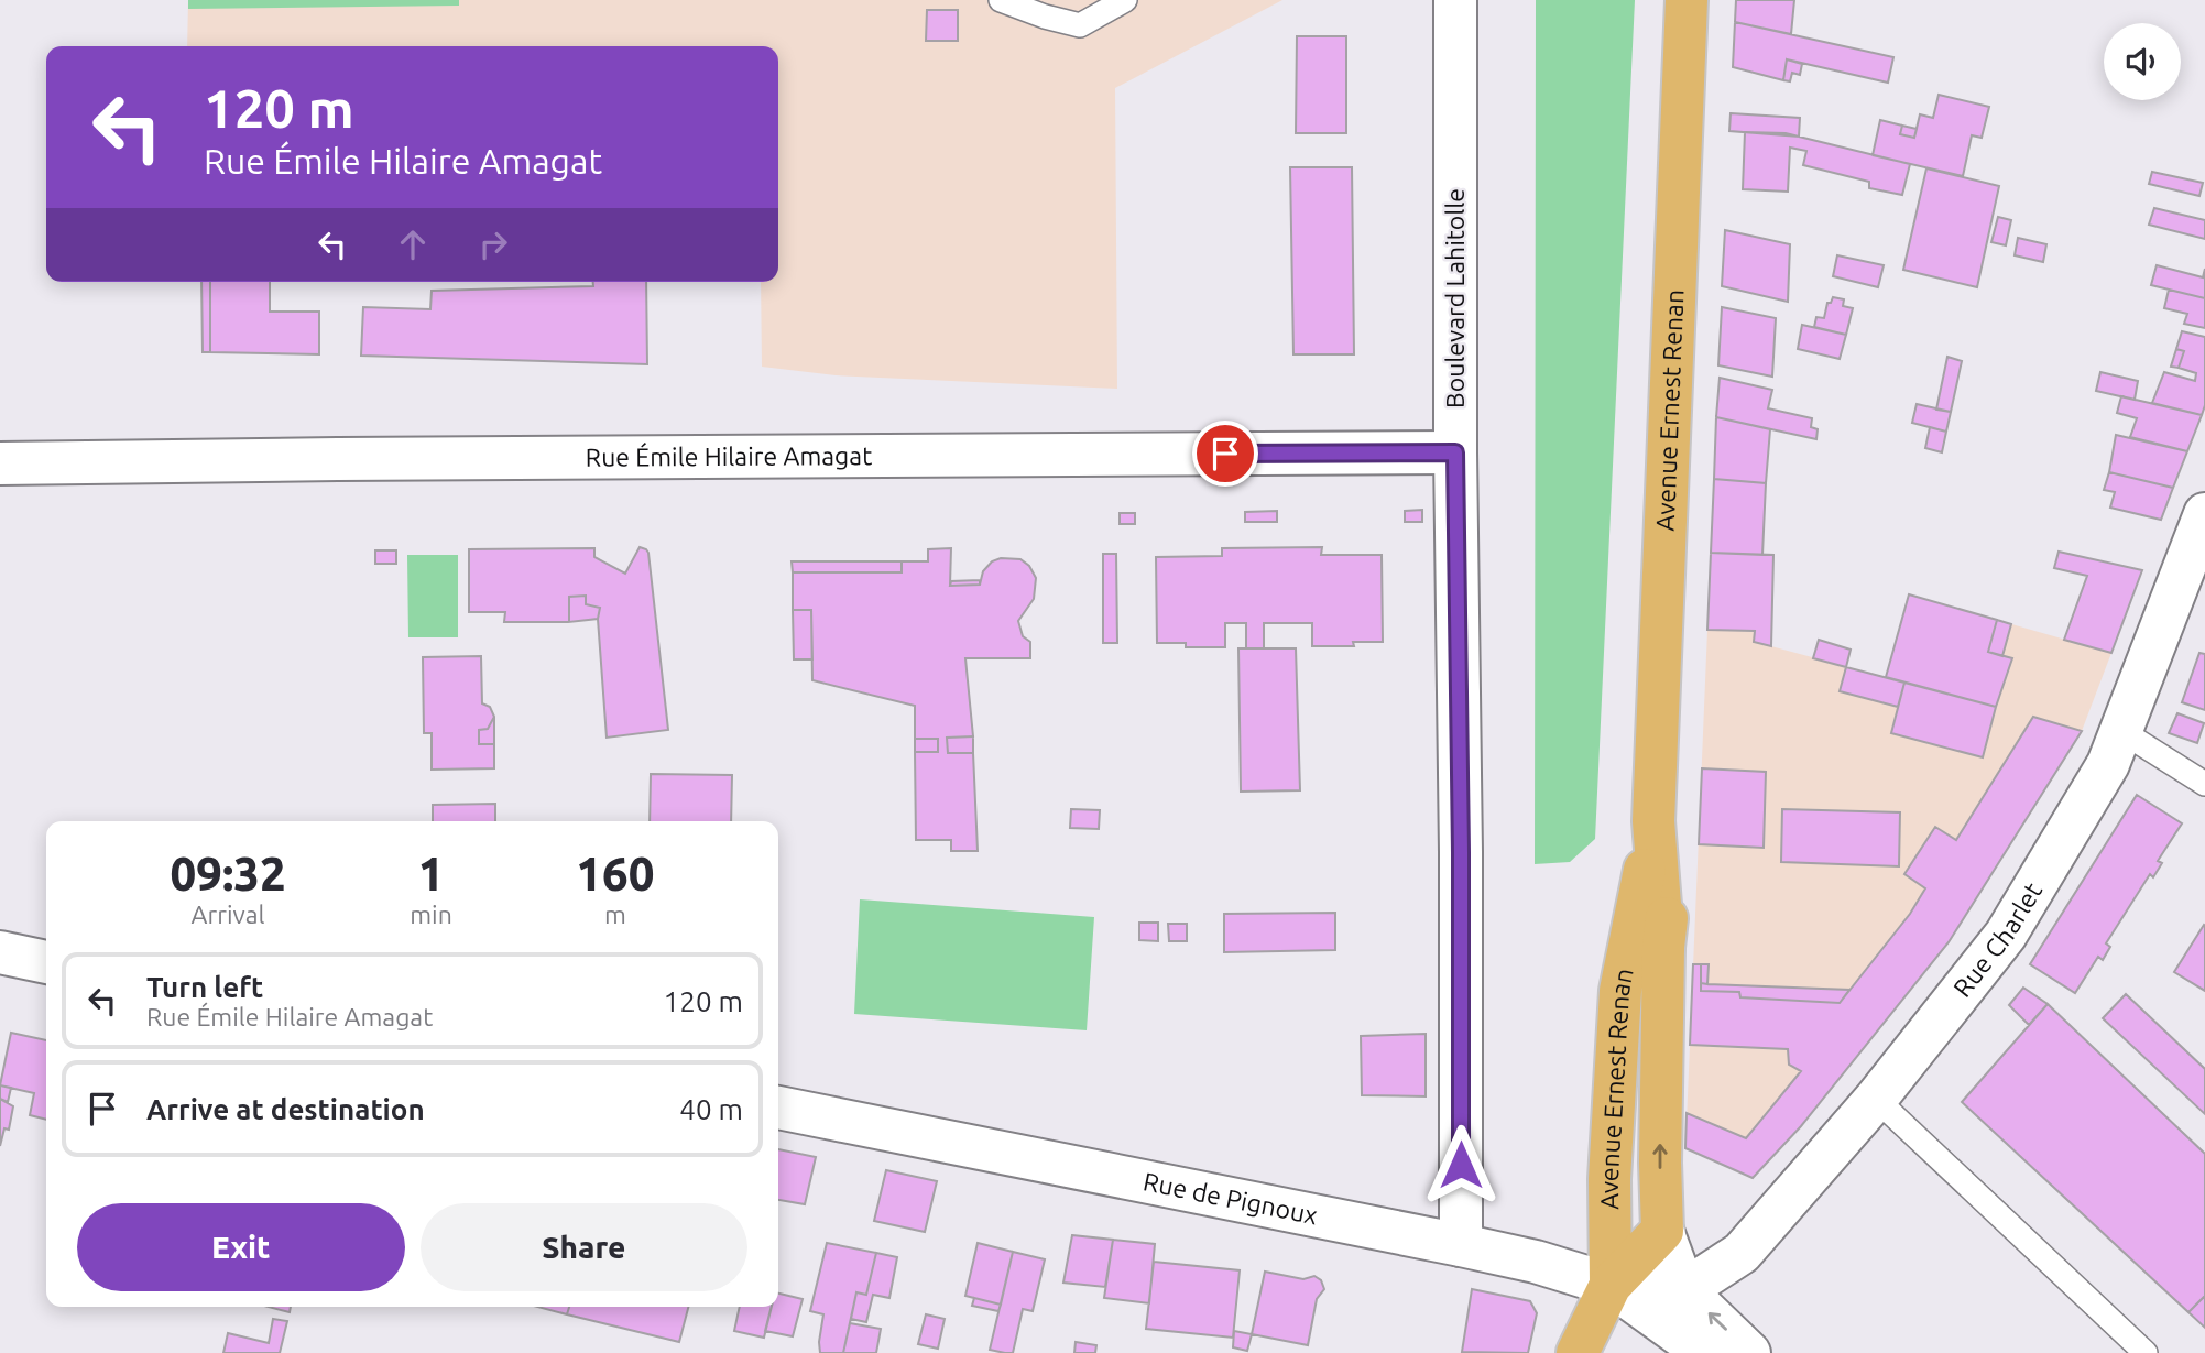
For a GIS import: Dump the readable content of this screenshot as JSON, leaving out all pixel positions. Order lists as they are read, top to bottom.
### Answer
{
  "streets": {
    "main road": ["Avenue Ernest Renan"],
    "street": [
      "Boulevard Lahitolle",
      "Rue Émile Hilaire Amagat",
      "Rue Charlet",
      "Rue de Pignoux"
    ]
  },
  "crossings": [
    ["Boulevard Lahitolle", "Rue Émile Hilaire Amagat"],
    ["Boulevard Lahitolle", "Rue de Pignoux"],
    ["Avenue Ernest Renan", "Rue Charlet"],
    ["Avenue Ernest Renan", "Rue de Pignoux"],
    ["Rue Charlet", "Rue de Pignoux"]
  ],
  "page": {
    "turn": ["120 m", "Rue Émile Hilaire Amagat"],
    "eta": [
      "09:32",
      "Arrival",
      "1",
      "min",
      "160",
      "m"
    ],
    "list": [
      {
        "name": "Turn left",
        "note": "Rue Émile Hilaire Amagat",
        "value": "120 m"
      },
      {
        "name": "Arrive at destination",
        "value": "40 m"
      }
    ],
    "buttons": ["Exit", "Share"]
  }
}
